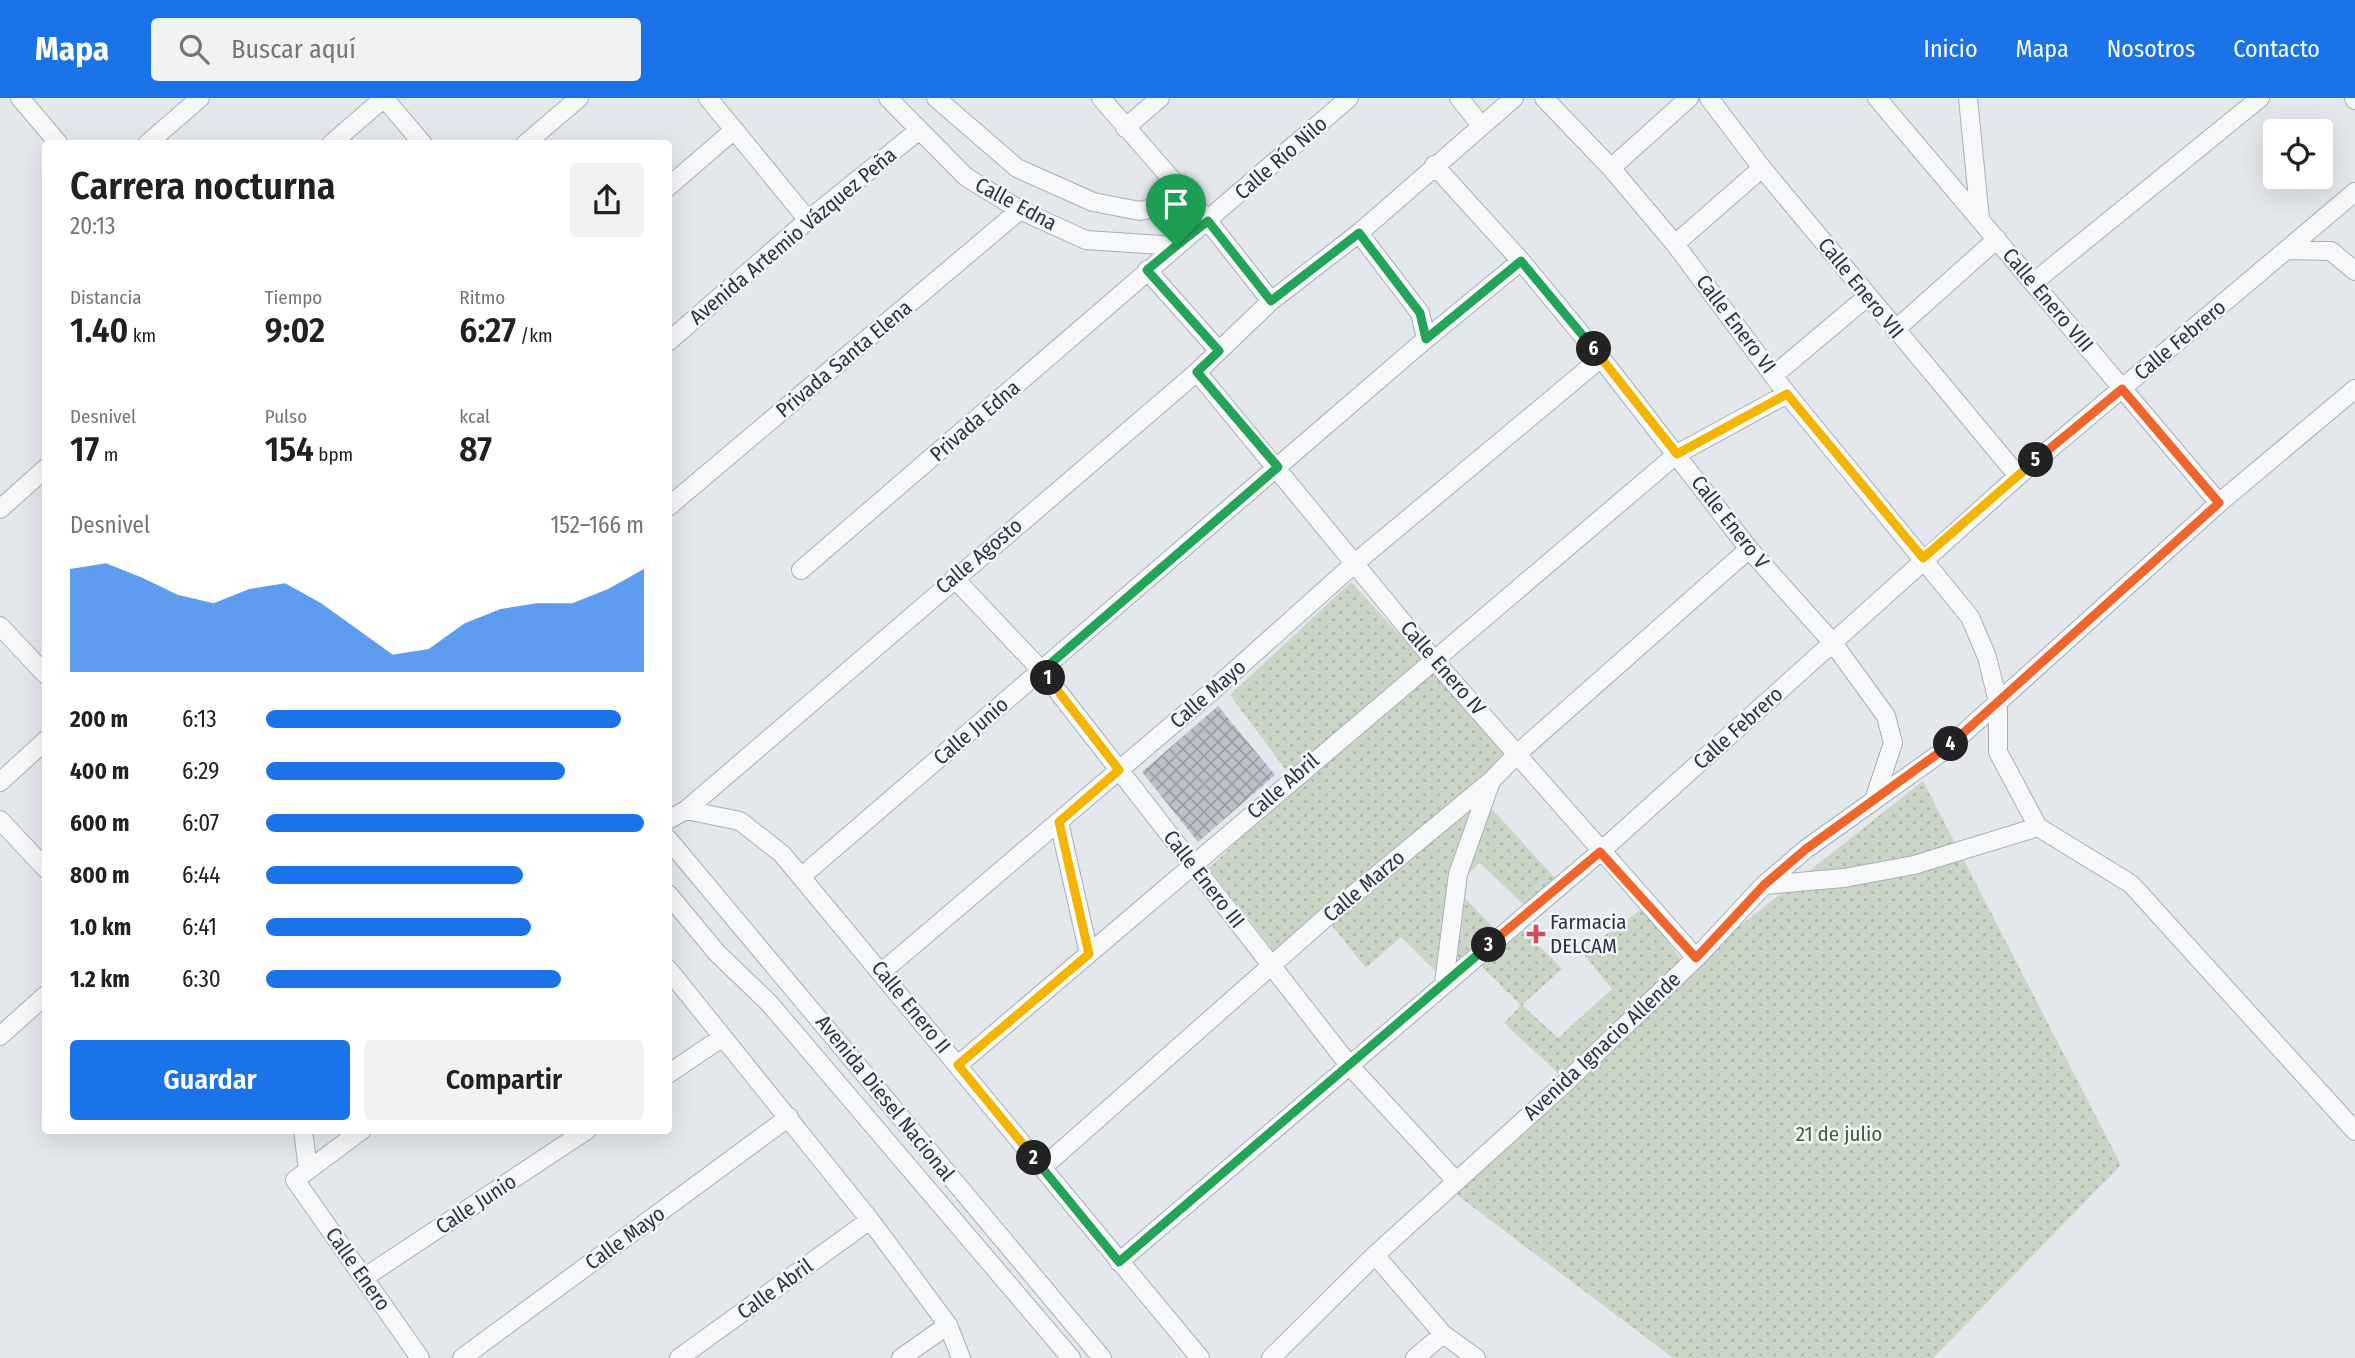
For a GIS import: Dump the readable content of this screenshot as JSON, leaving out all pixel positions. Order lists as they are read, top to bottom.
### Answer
{
  "streets": {
    "street": [
      "Calle Río Nilo",
      "Calle Edna",
      "Avenida Artemio Vázquez Peña",
      "Calle Enero VII",
      "Calle Enero VIII",
      "Calle Enero VI",
      "Calle Febrero",
      "Privada Santa Elena",
      "Privada Edna",
      "Calle Enero V",
      "Calle Agosto",
      "Calle Enero IV",
      "Calle Mayo",
      "Calle Junio",
      "Calle Abril",
      "Calle Enero III",
      "Calle Marzo",
      "Calle Enero II",
      "Avenida Ignacio Allende",
      "Avenida Diesel Nacional",
      "Calle Enero"
    ]
  },
  "crossings": [
    ["Calle Río Nilo", "Calle Edna"],
    ["Calle Río Nilo", "Privada Edna"],
    ["Calle Edna", "Avenida Artemio Vázquez Peña"],
    ["Calle Edna", "Privada Santa Elena"],
    ["Calle Enero VII", "Calle Febrero"],
    ["Calle Enero VIII", "Calle Febrero"],
    ["Calle Enero VIII", "Avenida Ignacio Allende"],
    ["Calle Enero VI", "Calle Febrero"],
    ["Calle Enero VI", "Calle Abril"],
    ["Calle Enero VI", "Avenida Ignacio Allende"],
    ["Calle Febrero", "Calle Enero V"],
    ["Calle Febrero", "Calle Enero IV"],
    ["Calle Febrero", "Calle Enero III"],
    ["Calle Febrero", "Calle Enero II"],
    ["Calle Enero V", "Calle Agosto"],
    ["Calle Enero V", "Calle Mayo"],
    ["Calle Enero V", "Calle Junio"],
    ["Calle Enero V", "Calle Abril"],
    ["Calle Enero V", "Calle Marzo"],
    ["Calle Enero V", "Avenida Ignacio Allende"],
    ["Calle Agosto", "Calle Enero IV"],
    ["Calle Agosto", "Calle Enero III"],
    ["Calle Agosto", "Calle Enero II"],
    ["Calle Enero IV", "Calle Mayo"],
    ["Calle Enero IV", "Calle Junio"],
    ["Calle Enero IV", "Calle Abril"],
    ["Calle Enero IV", "Calle Marzo"],
    ["Calle Enero IV", "Avenida Ignacio Allende"],
    ["Calle Mayo", "Calle Enero III"],
    ["Calle Mayo", "Calle Enero II"],
    ["Calle Junio", "Calle Enero III"],
    ["Calle Junio", "Calle Enero II"],
    ["Calle Junio", "Calle Enero"],
    ["Calle Abril", "Calle Enero III"],
    ["Calle Abril", "Calle Enero II"],
    ["Calle Enero III", "Calle Marzo"],
    ["Calle Enero III", "Avenida Ignacio Allende"],
    ["Calle Marzo", "Calle Enero II"]
  ],
  "parks": ["21 de julio"],
  "places": {
    "health": ["Farmacia DELCAM"]
  },
  "page": {
    "header": "Mapa",
    "search": "Buscar aquí",
    "nav": [
      "Inicio",
      "Mapa",
      "Nosotros",
      "Contacto"
    ],
    "heading": ["Carrera nocturna", "20:13"],
    "stats": [
      ["Distancia", "1.40 km"],
      ["Tiempo", "9:02"],
      ["Ritmo", "6:27 /km"],
      ["Desnivel", "17 m"],
      ["Pulso", "154 bpm"],
      ["kcal", "87"]
    ],
    "pins": [
      "6",
      "5",
      "1",
      "4",
      "3",
      "2"
    ],
    "chart": ["Desnivel", "152–166 m"],
    "list": [
      {
        "name": "200 m",
        "note": "6:13"
      },
      {
        "name": "400 m",
        "note": "6:29"
      },
      {
        "name": "600 m",
        "note": "6:07"
      },
      {
        "name": "800 m",
        "note": "6:44"
      },
      {
        "name": "1.0 km",
        "note": "6:41"
      },
      {
        "name": "1.2 km",
        "note": "6:30"
      }
    ],
    "buttons": ["Guardar", "Compartir"]
  }
}
